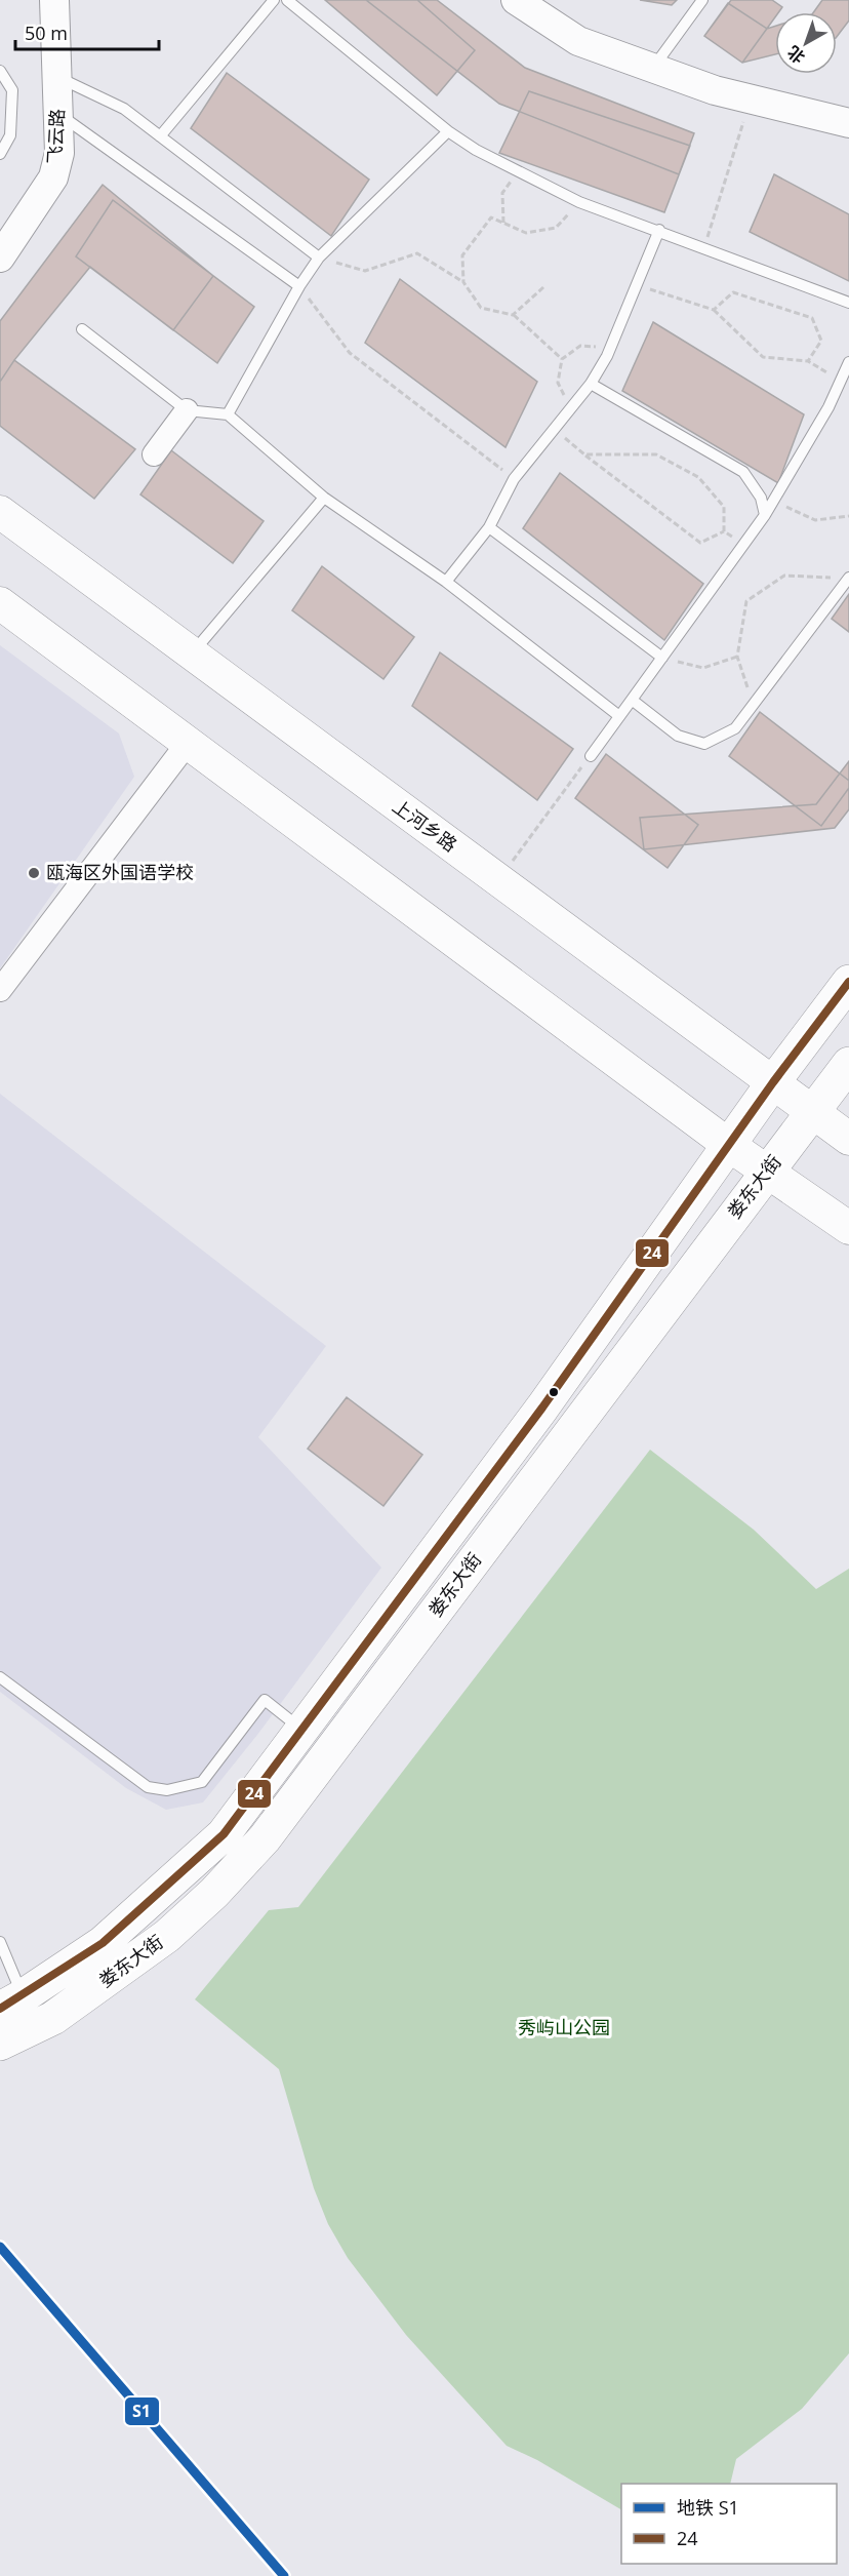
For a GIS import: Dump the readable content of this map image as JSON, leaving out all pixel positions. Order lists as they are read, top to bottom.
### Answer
{
  "streets": {
    "main road": ["上河乡路", "娄东大街"],
    "street": ["飞云路"]
  },
  "crossings": [
    ["上河乡路", "娄东大街"]
  ],
  "parks": ["秀屿山公园"],
  "places": ["瓯海区外国语学校"],
  "lines": ["transit line 24", "metro line S1"],
  "legend": ["地铁 S1", "24"],
  "scale_bar": "50 m",
  "north": "bottom left"
}
